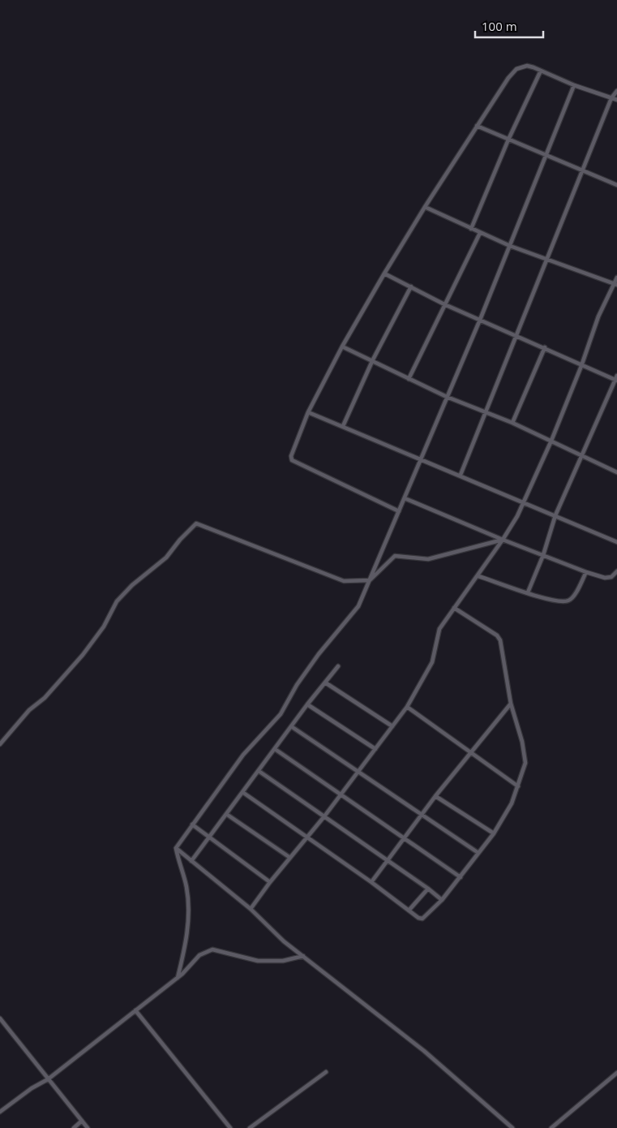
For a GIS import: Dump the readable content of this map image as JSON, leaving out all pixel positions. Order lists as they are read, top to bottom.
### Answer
{
  "scale_bar": "100 m"
}
